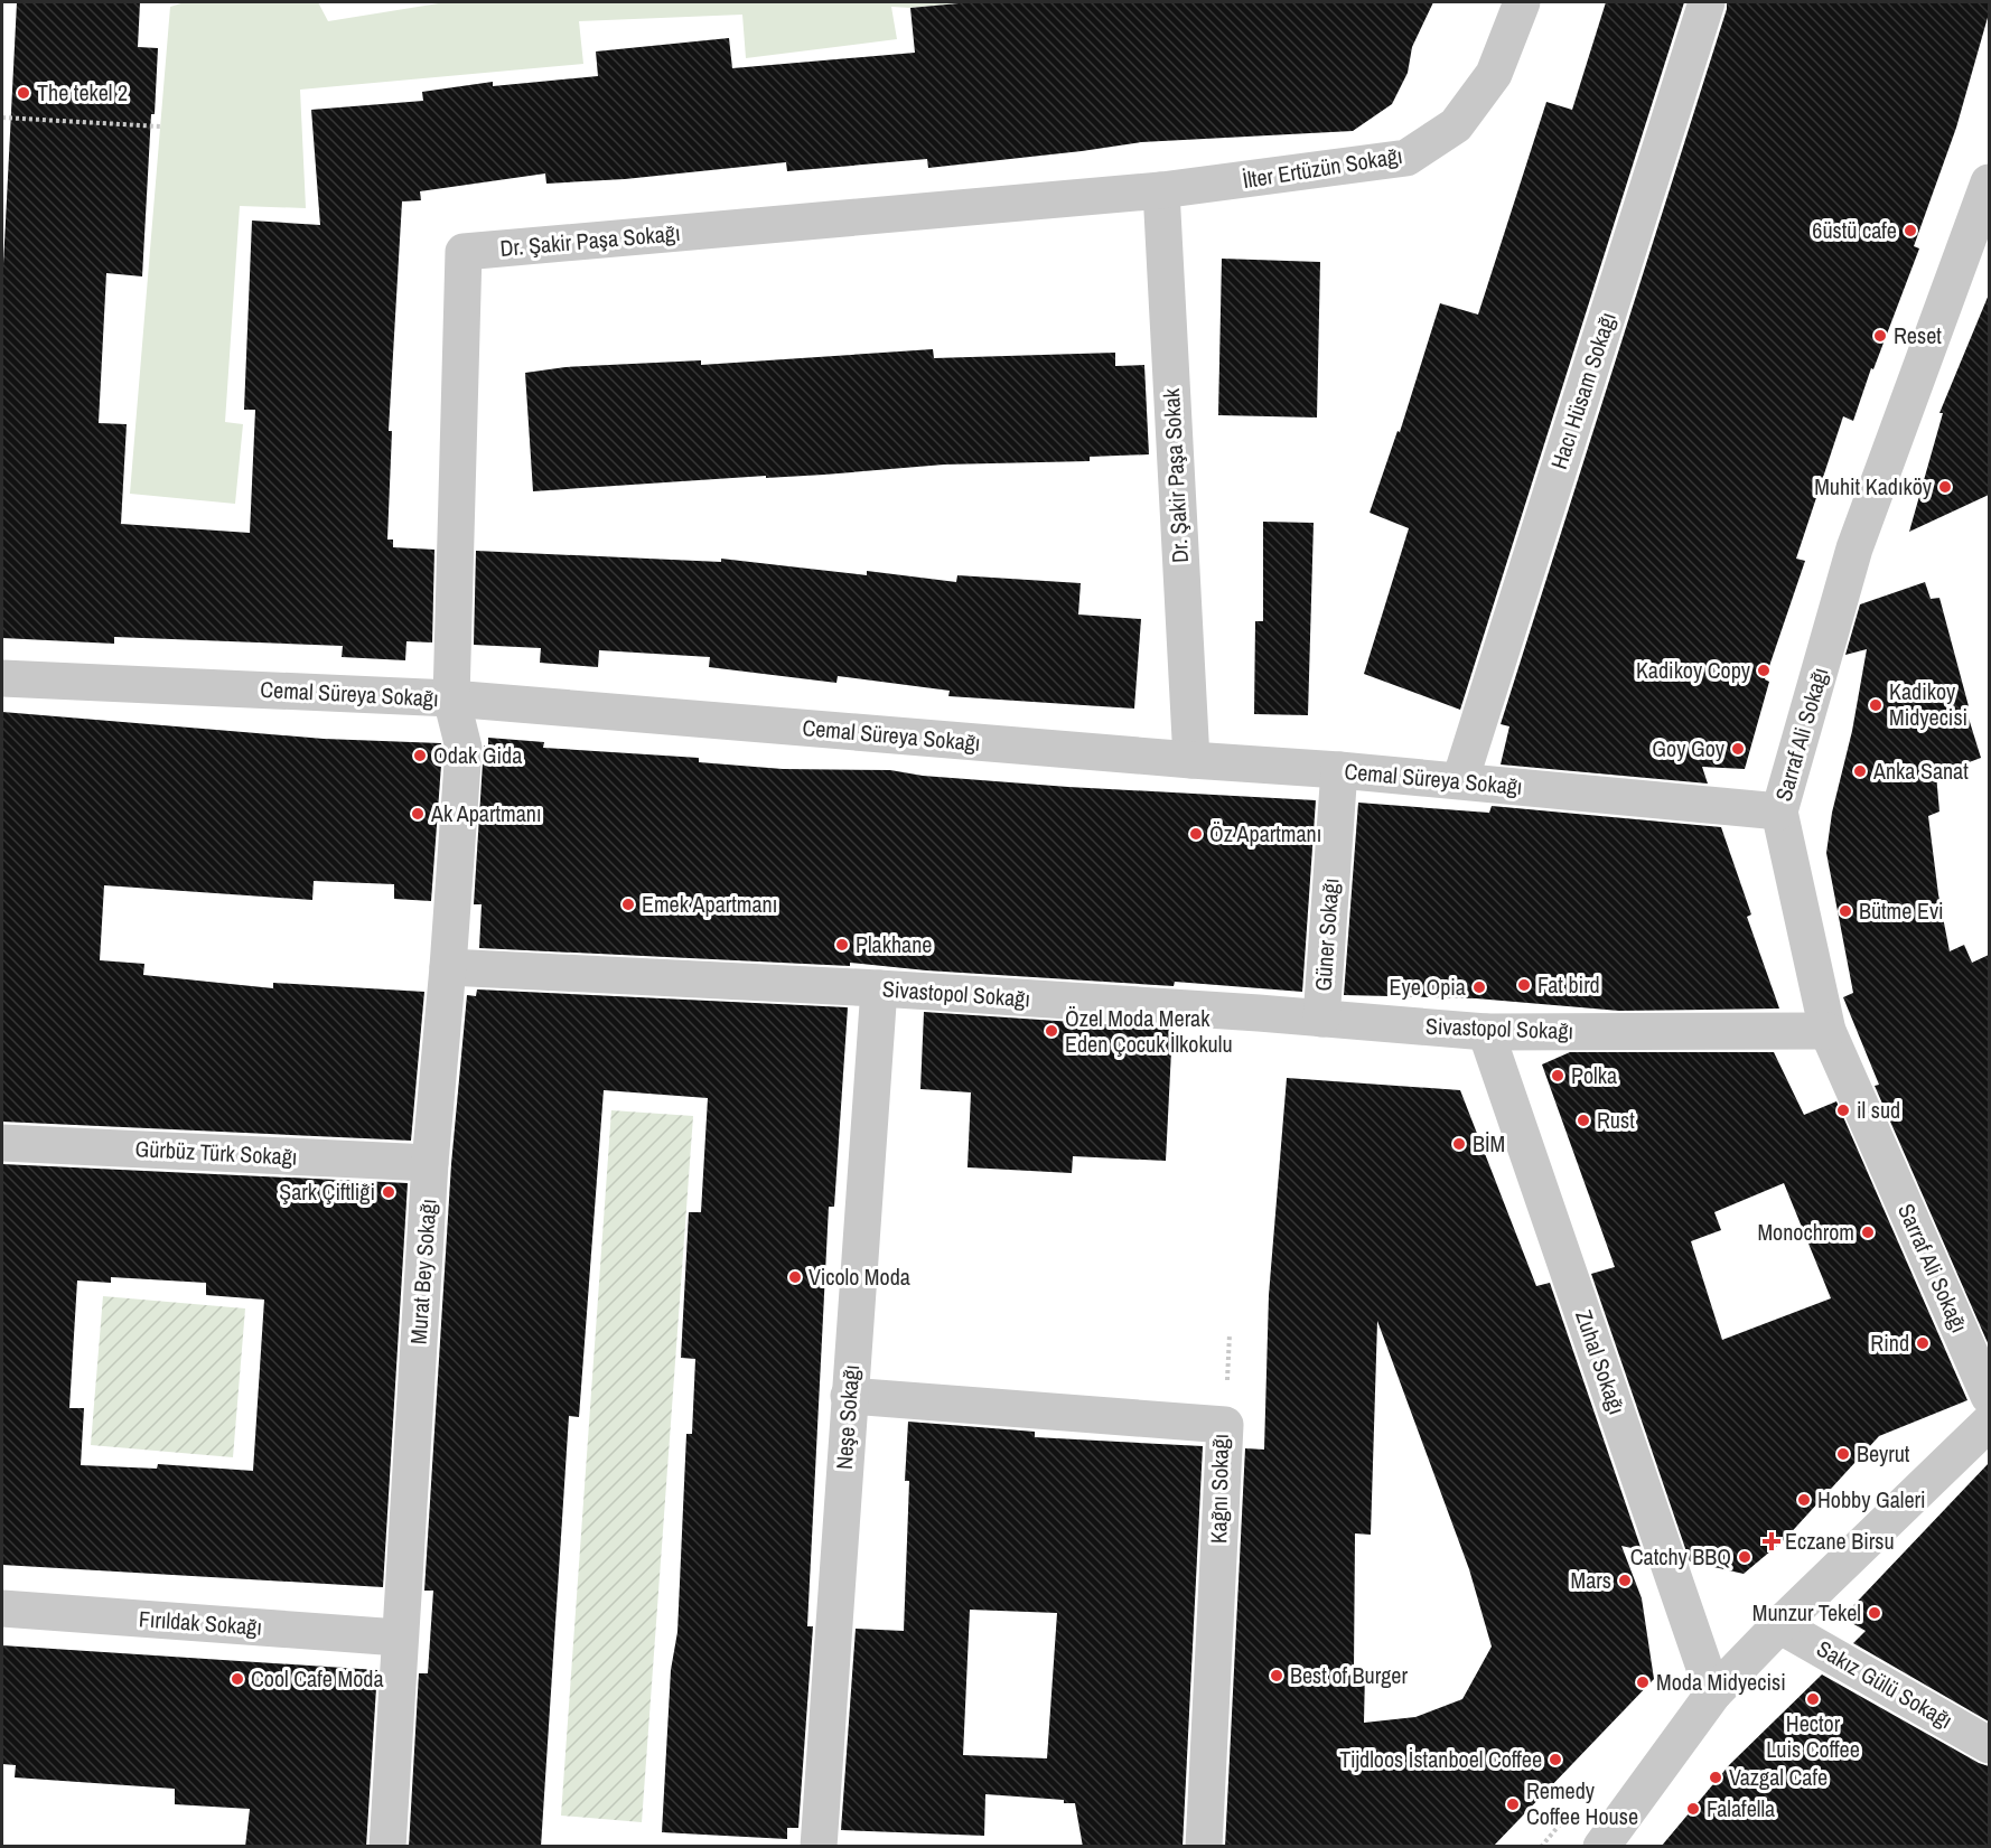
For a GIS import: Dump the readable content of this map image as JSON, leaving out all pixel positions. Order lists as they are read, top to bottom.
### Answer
{
  "streets": {
    "street": [
      "İlter Ertüzün Sokağı",
      "Dr. Şakir Paşa Sokağı",
      "Hacı Hüsam Sokağı",
      "Dr. Şakir Paşa Sokak",
      "Cemal Süreya Sokağı",
      "Sarraf Ali Sokağı",
      "Güner Sokağı",
      "Sivastopol Sokağı",
      "Gürbüz Türk Sokağı",
      "Murat Bey Sokağı",
      "Zuhal Sokağı",
      "Neşe Sokağı",
      "Kağnı Sokağı",
      "Fırıldak Sokağı",
      "Sakız Gülü Sokağı"
    ]
  },
  "crossings": [
    ["İlter Ertüzün Sokağı", "Dr. Şakir Paşa Sokağı"],
    ["İlter Ertüzün Sokağı", "Dr. Şakir Paşa Sokak"],
    ["Dr. Şakir Paşa Sokağı", "Dr. Şakir Paşa Sokak"],
    ["Dr. Şakir Paşa Sokağı", "Cemal Süreya Sokağı"],
    ["Dr. Şakir Paşa Sokağı", "Murat Bey Sokağı"],
    ["Hacı Hüsam Sokağı", "Cemal Süreya Sokağı"],
    ["Dr. Şakir Paşa Sokak", "Cemal Süreya Sokağı"],
    ["Cemal Süreya Sokağı", "Sarraf Ali Sokağı"],
    ["Cemal Süreya Sokağı", "Güner Sokağı"],
    ["Cemal Süreya Sokağı", "Murat Bey Sokağı"],
    ["Sarraf Ali Sokağı", "Sivastopol Sokağı"],
    ["Güner Sokağı", "Sivastopol Sokağı"],
    ["Sivastopol Sokağı", "Murat Bey Sokağı"],
    ["Sivastopol Sokağı", "Zuhal Sokağı"],
    ["Sivastopol Sokağı", "Neşe Sokağı"],
    ["Gürbüz Türk Sokağı", "Murat Bey Sokağı"],
    ["Murat Bey Sokağı", "Fırıldak Sokağı"],
    ["Neşe Sokağı", "Kağnı Sokağı"]
  ],
  "places": {
    "other": [
      "The tekel 2",
      "6üstü cafe",
      "Reset",
      "Muhit Kadıköy",
      "Kadikoy Copy",
      "Kadikoy Midyecisi",
      "Goy Goy",
      "Odak Gida",
      "Anka Sanat",
      "Ak Apartmanı",
      "Öz Apartmanı",
      "Emek Apartmanı",
      "Bütme Evi",
      "Plakhane",
      "Fat bird",
      "Eye Opia",
      "Özel Moda Merak Eden Çocuk İlkokulu",
      "Polka",
      "il sud",
      "Rust",
      "BİM",
      "Şark Çiftliği",
      "Monochrom",
      "Vicolo Moda",
      "Rind",
      "Beyrut",
      "Hobby Galeri",
      "Catchy BBQ",
      "Mars",
      "Munzur Tekel",
      "Best of Burger",
      "Cool Cafe Moda",
      "Moda Midyecisi",
      "Hector Luis Coffee",
      "Tijdloos İstanboel Coffee",
      "Vazgal Cafe",
      "Remedy Coffee House",
      "Falafella"
    ],
    "health": ["Eczane Birsu"]
  }
}
